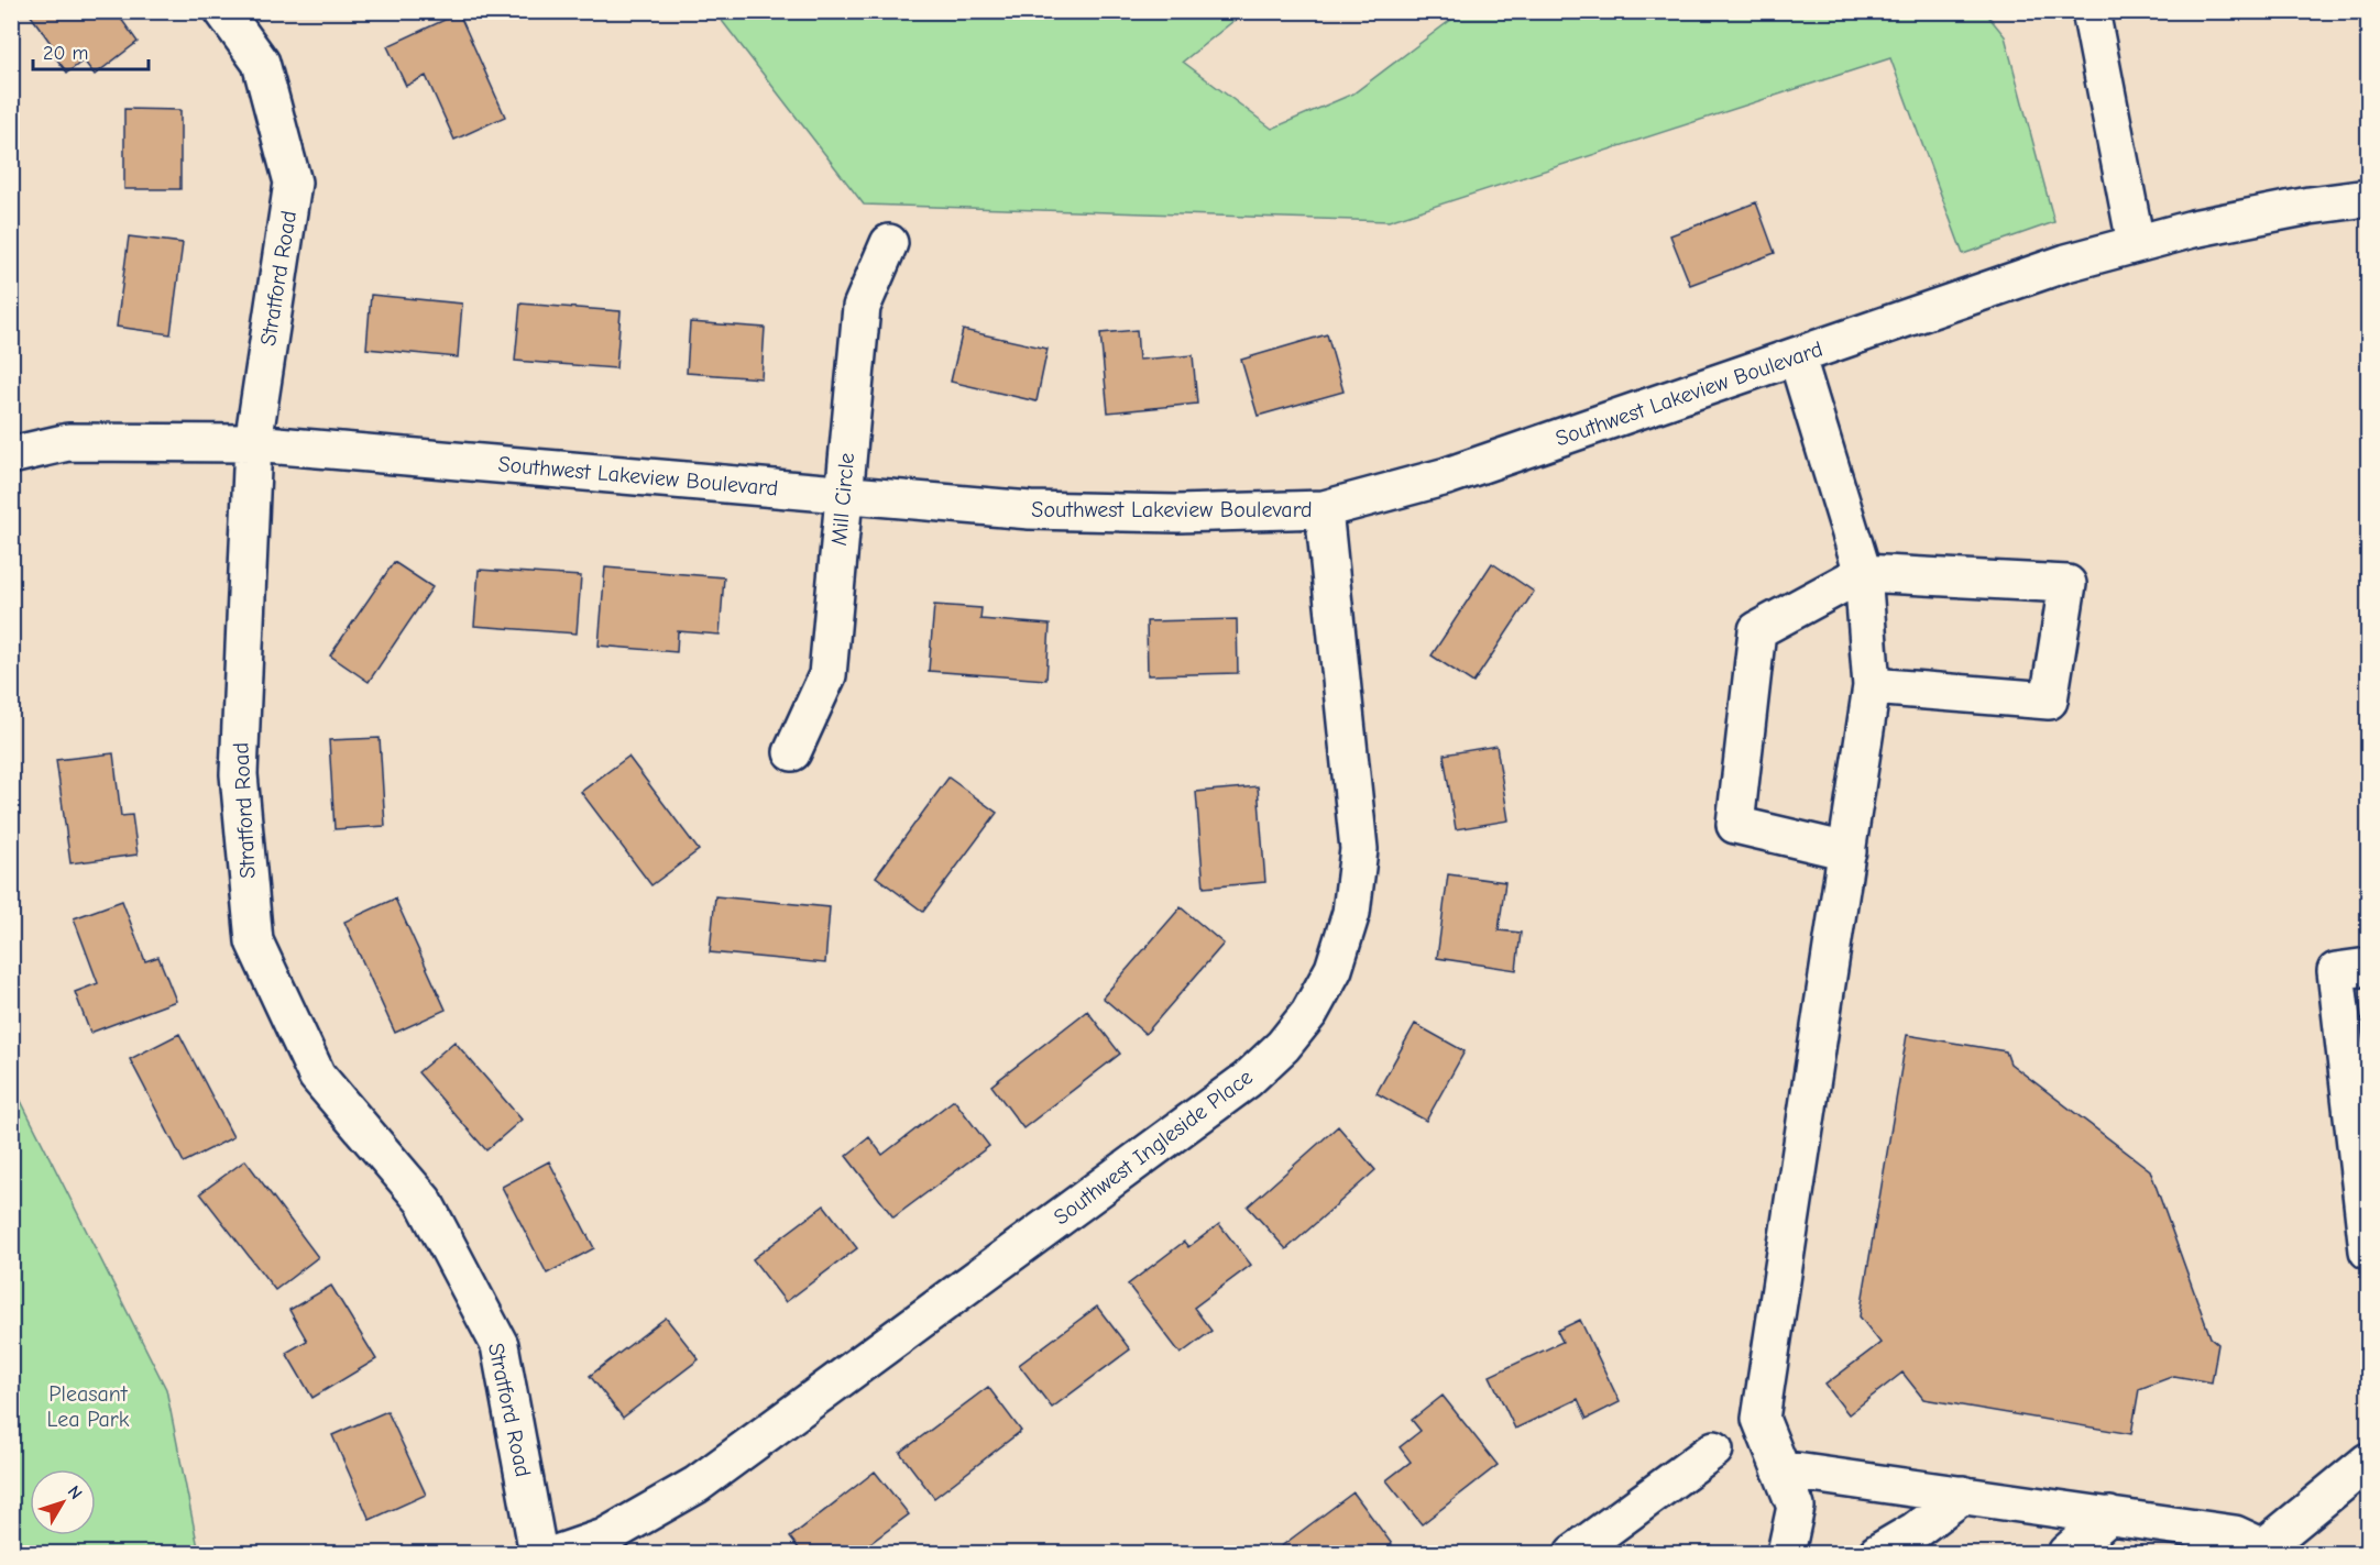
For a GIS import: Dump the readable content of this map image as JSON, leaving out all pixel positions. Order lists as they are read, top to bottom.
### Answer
{
  "streets": {
    "street": [
      "Stratford Road",
      "Southwest Lakeview Boulevard",
      "Mill Circle",
      "Southwest Ingleside Place"
    ]
  },
  "crossings": [
    ["Stratford Road", "Southwest Lakeview Boulevard"],
    ["Southwest Lakeview Boulevard", "Mill Circle"],
    ["Southwest Lakeview Boulevard", "Southwest Ingleside Place"]
  ],
  "parks": ["Pleasant Lea Park"],
  "scale_bar": "20 m",
  "north": "top right"
}
